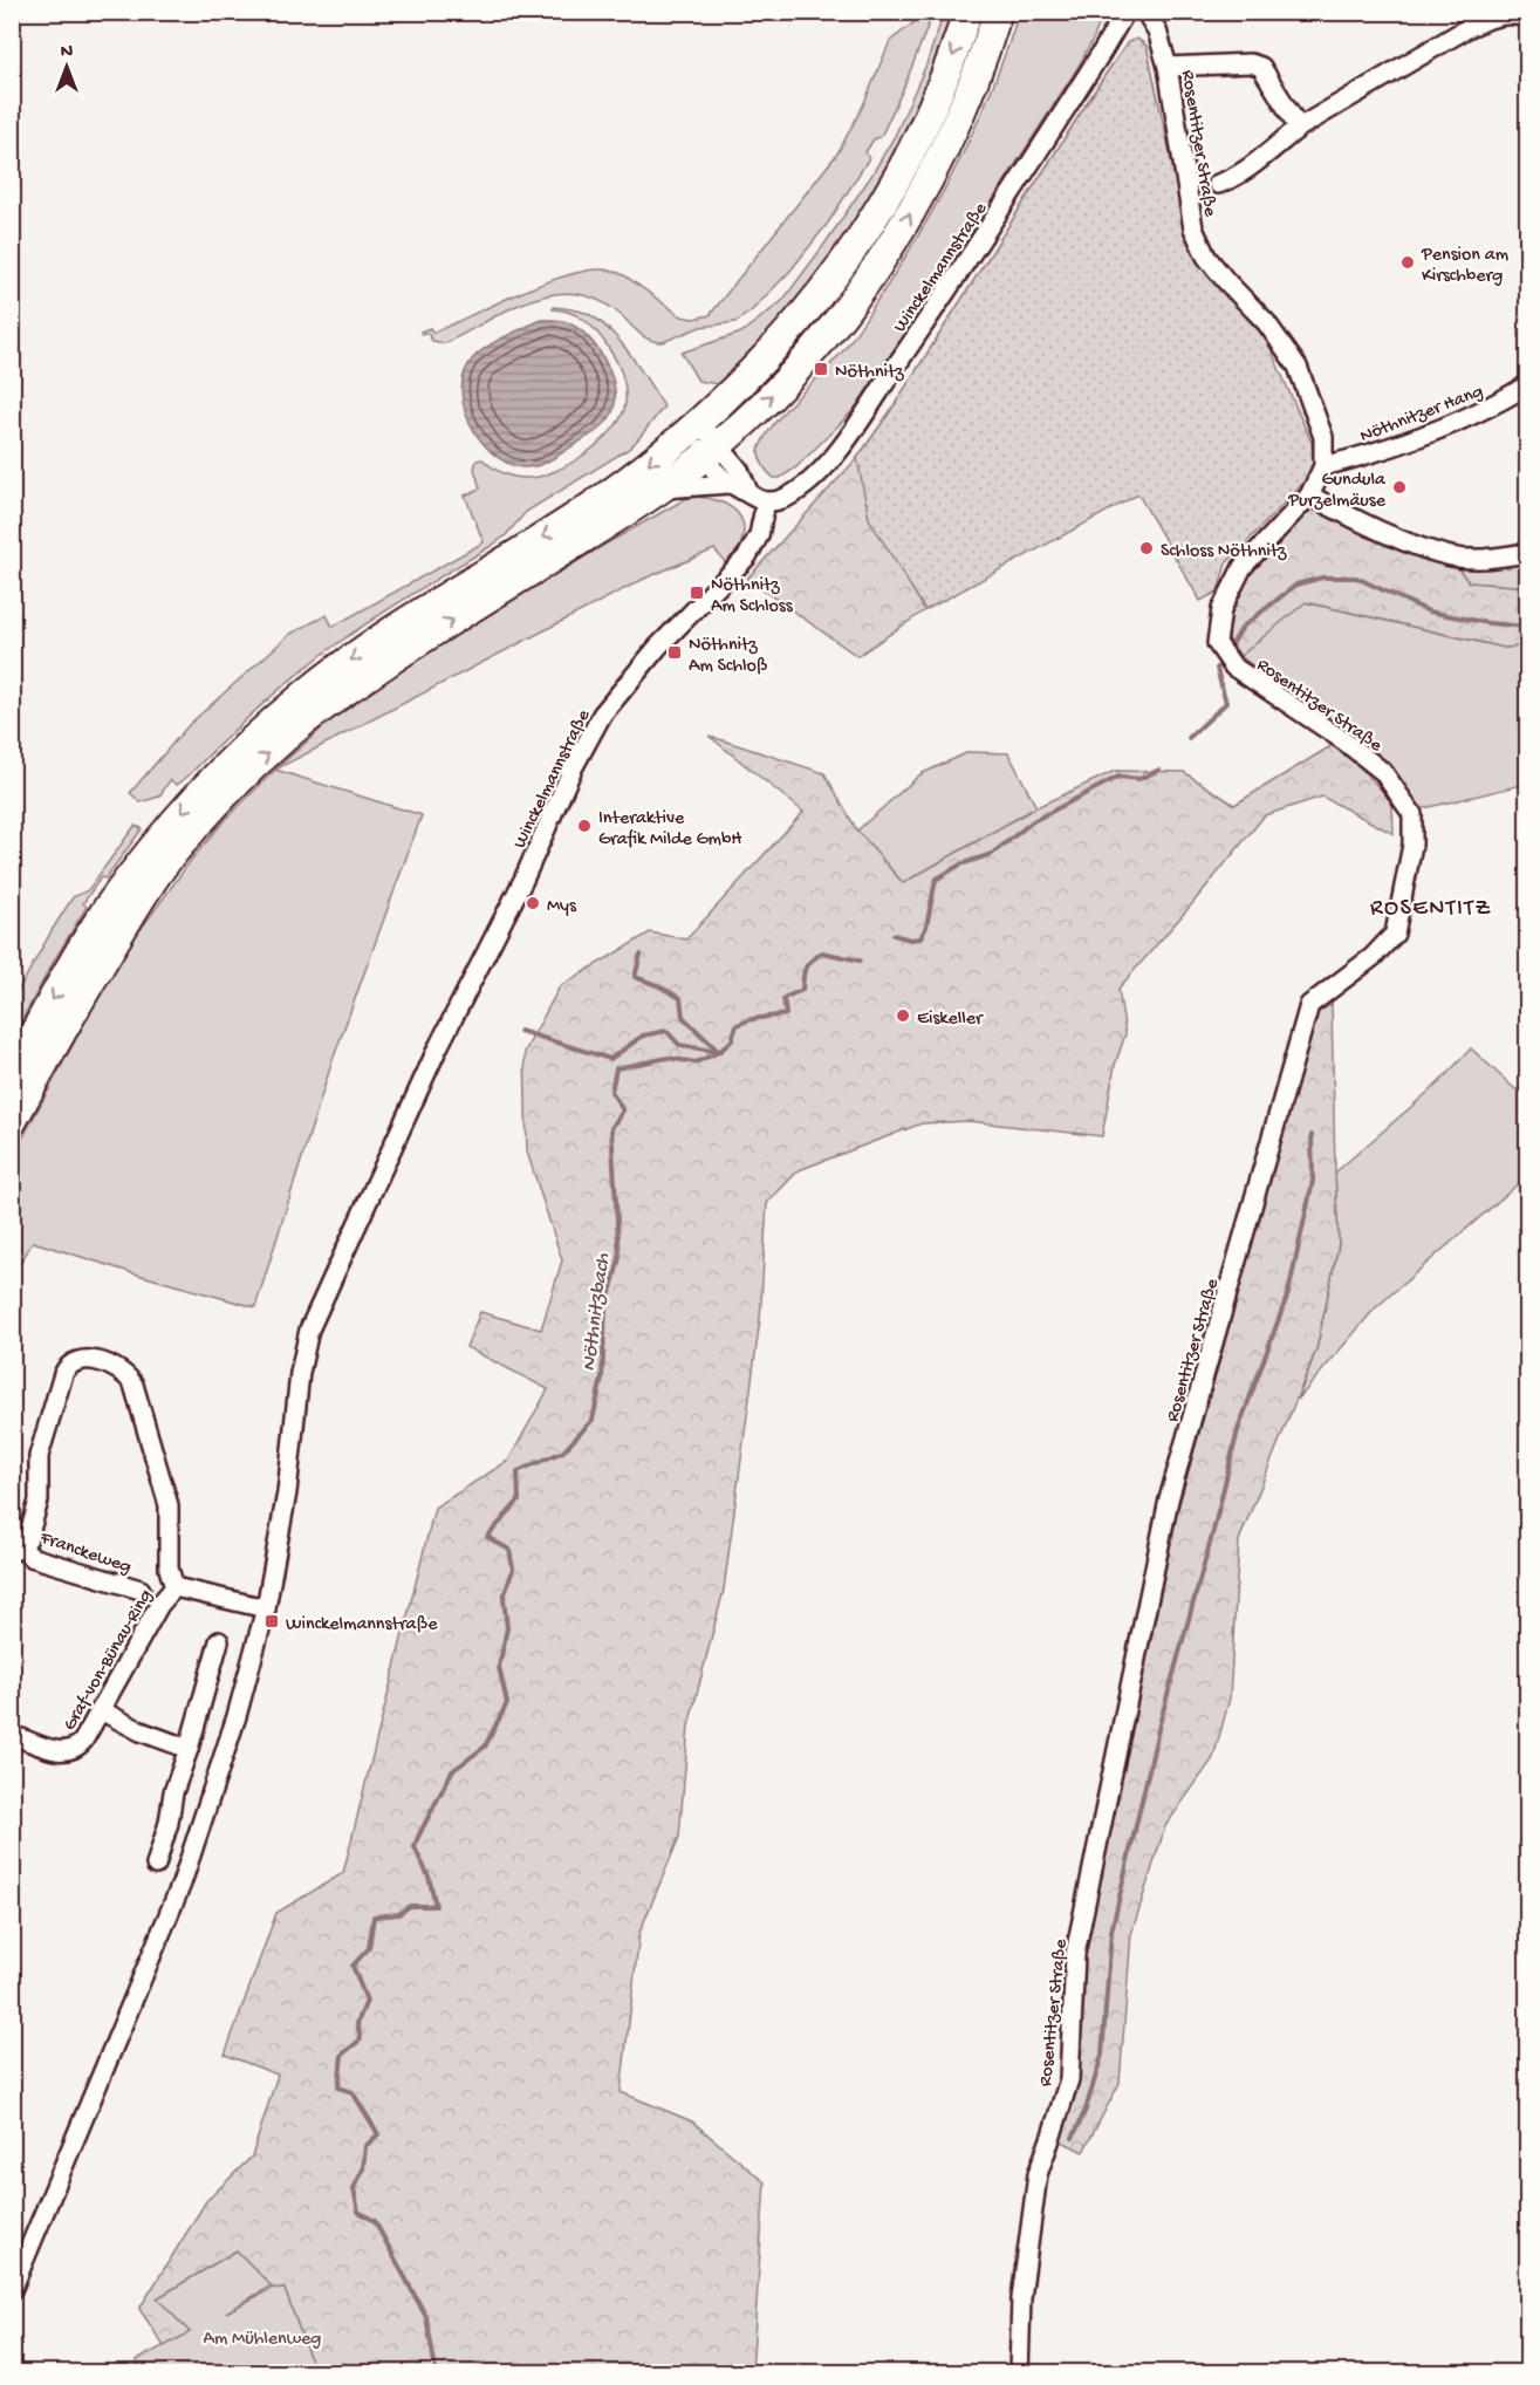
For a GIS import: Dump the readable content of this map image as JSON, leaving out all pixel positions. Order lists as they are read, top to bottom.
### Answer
{
  "streets": {
    "street": [
      "Rosentitzer Straße",
      "Winckelmannstraße",
      "Nöthnitzer Hang",
      "Franckeweg",
      "Graf-von-Bünau-Ring"
    ]
  },
  "crossings": [
    ["Rosentitzer Straße", "Nöthnitzer Hang"],
    ["Franckeweg", "Graf-von-Bünau-Ring"]
  ],
  "districts": ["ROSENTITZ"],
  "water": ["Nöthnitzbach"],
  "parks": ["Am Mühlenweg"],
  "places": {
    "other": [
      "Pension am Kirschberg",
      "Gundula Purzelmäuse",
      "Schloss Nöthnitz",
      "Interaktive Grafik Milde GmbH",
      "Mys",
      "Eiskeller"
    ],
    "transit": [
      "Nöthnitz",
      "Nöthnitz Am Schloss",
      "Nöthnitz Am Schloß",
      "Winckelmannstraße"
    ]
  },
  "north": "top"
}
